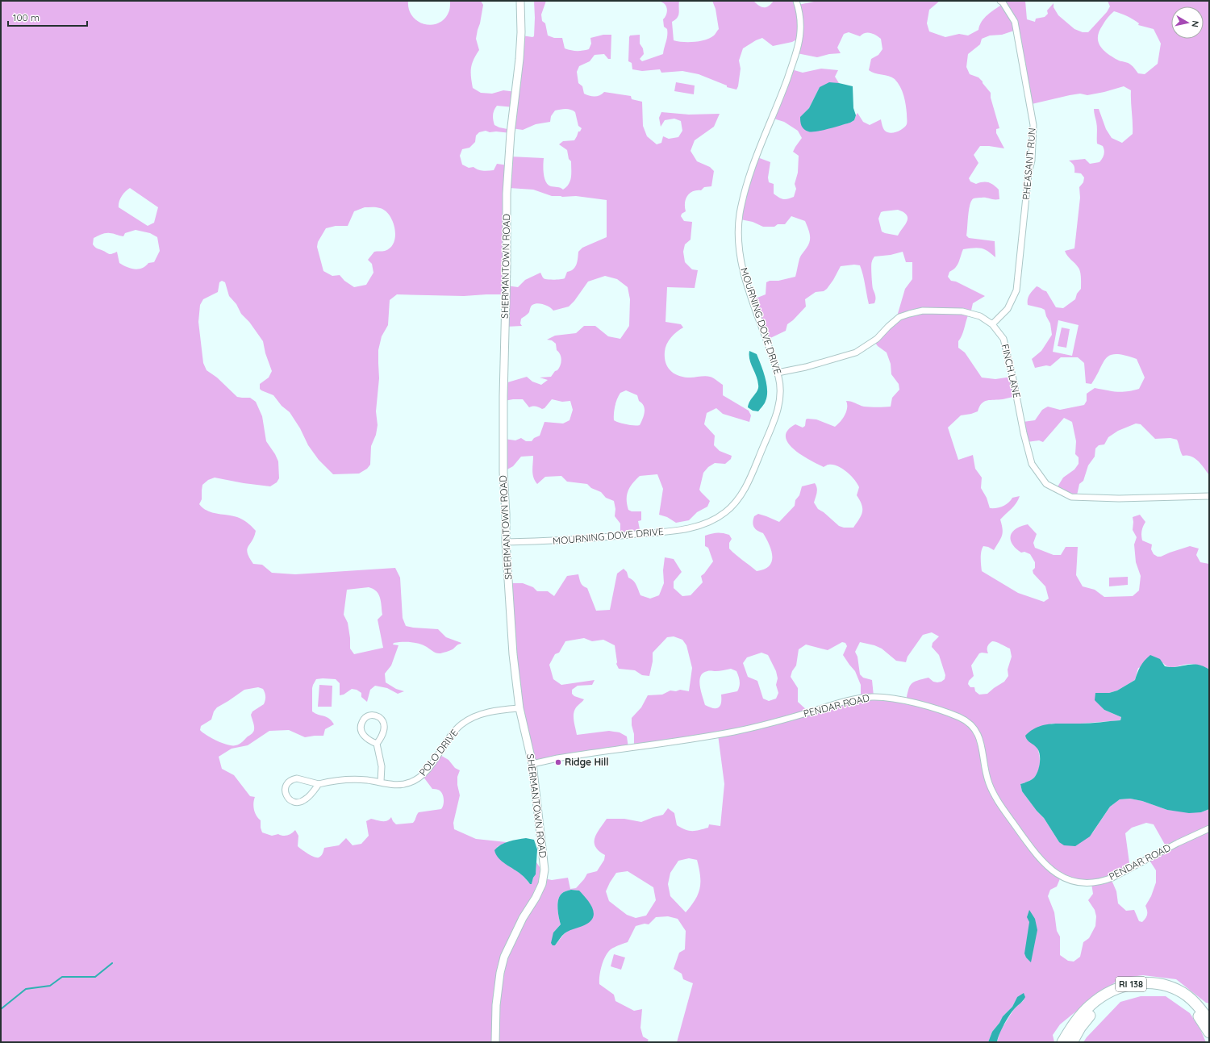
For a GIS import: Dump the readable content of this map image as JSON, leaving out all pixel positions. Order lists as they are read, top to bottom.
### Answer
{
  "streets": {
    "highway": ["RI 138"],
    "street": [
      "PHEASANT RUN",
      "SHERMANTOWN ROAD",
      "MOURNING DOVE DRIVE",
      "FINCH LANE",
      "PENDAR ROAD",
      "POLO DRIVE"
    ]
  },
  "crossings": [
    ["PHEASANT RUN", "FINCH LANE"],
    ["SHERMANTOWN ROAD", "MOURNING DOVE DRIVE"],
    ["SHERMANTOWN ROAD", "PENDAR ROAD"],
    ["SHERMANTOWN ROAD", "POLO DRIVE"],
    ["MOURNING DOVE DRIVE", "FINCH LANE"]
  ],
  "places": ["Ridge Hill"],
  "scale_bar": "100 m",
  "north": "right"
}
